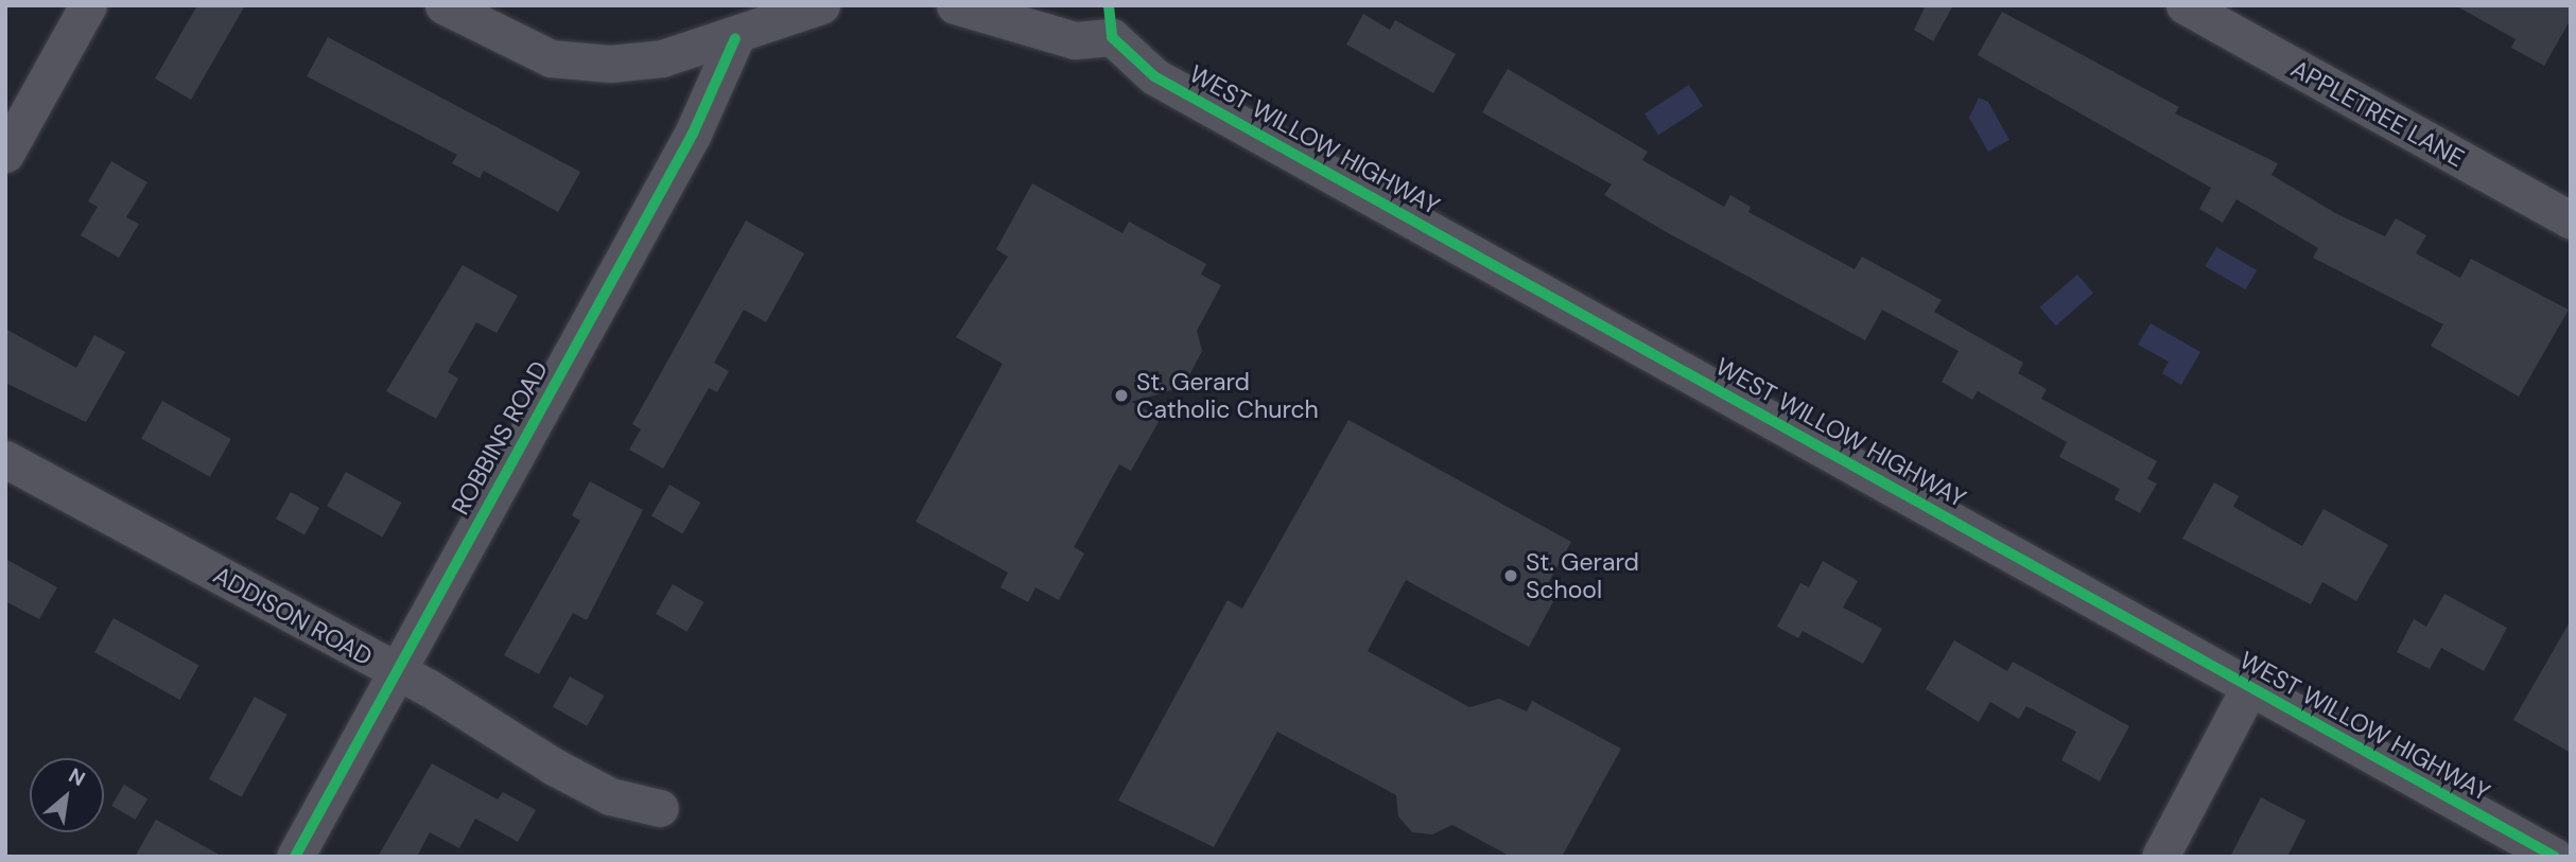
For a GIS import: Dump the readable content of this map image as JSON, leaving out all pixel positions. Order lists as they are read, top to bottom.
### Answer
{
  "streets": {
    "street": [
      "APPLETREE LANE",
      "WEST WILLOW HIGHWAY",
      "ROBBINS ROAD",
      "ADDISON ROAD"
    ]
  },
  "crossings": [
    ["ROBBINS ROAD", "ADDISON ROAD"]
  ],
  "places": ["St. Gerard Catholic Church", "St. Gerard School"],
  "north": "top right"
}
